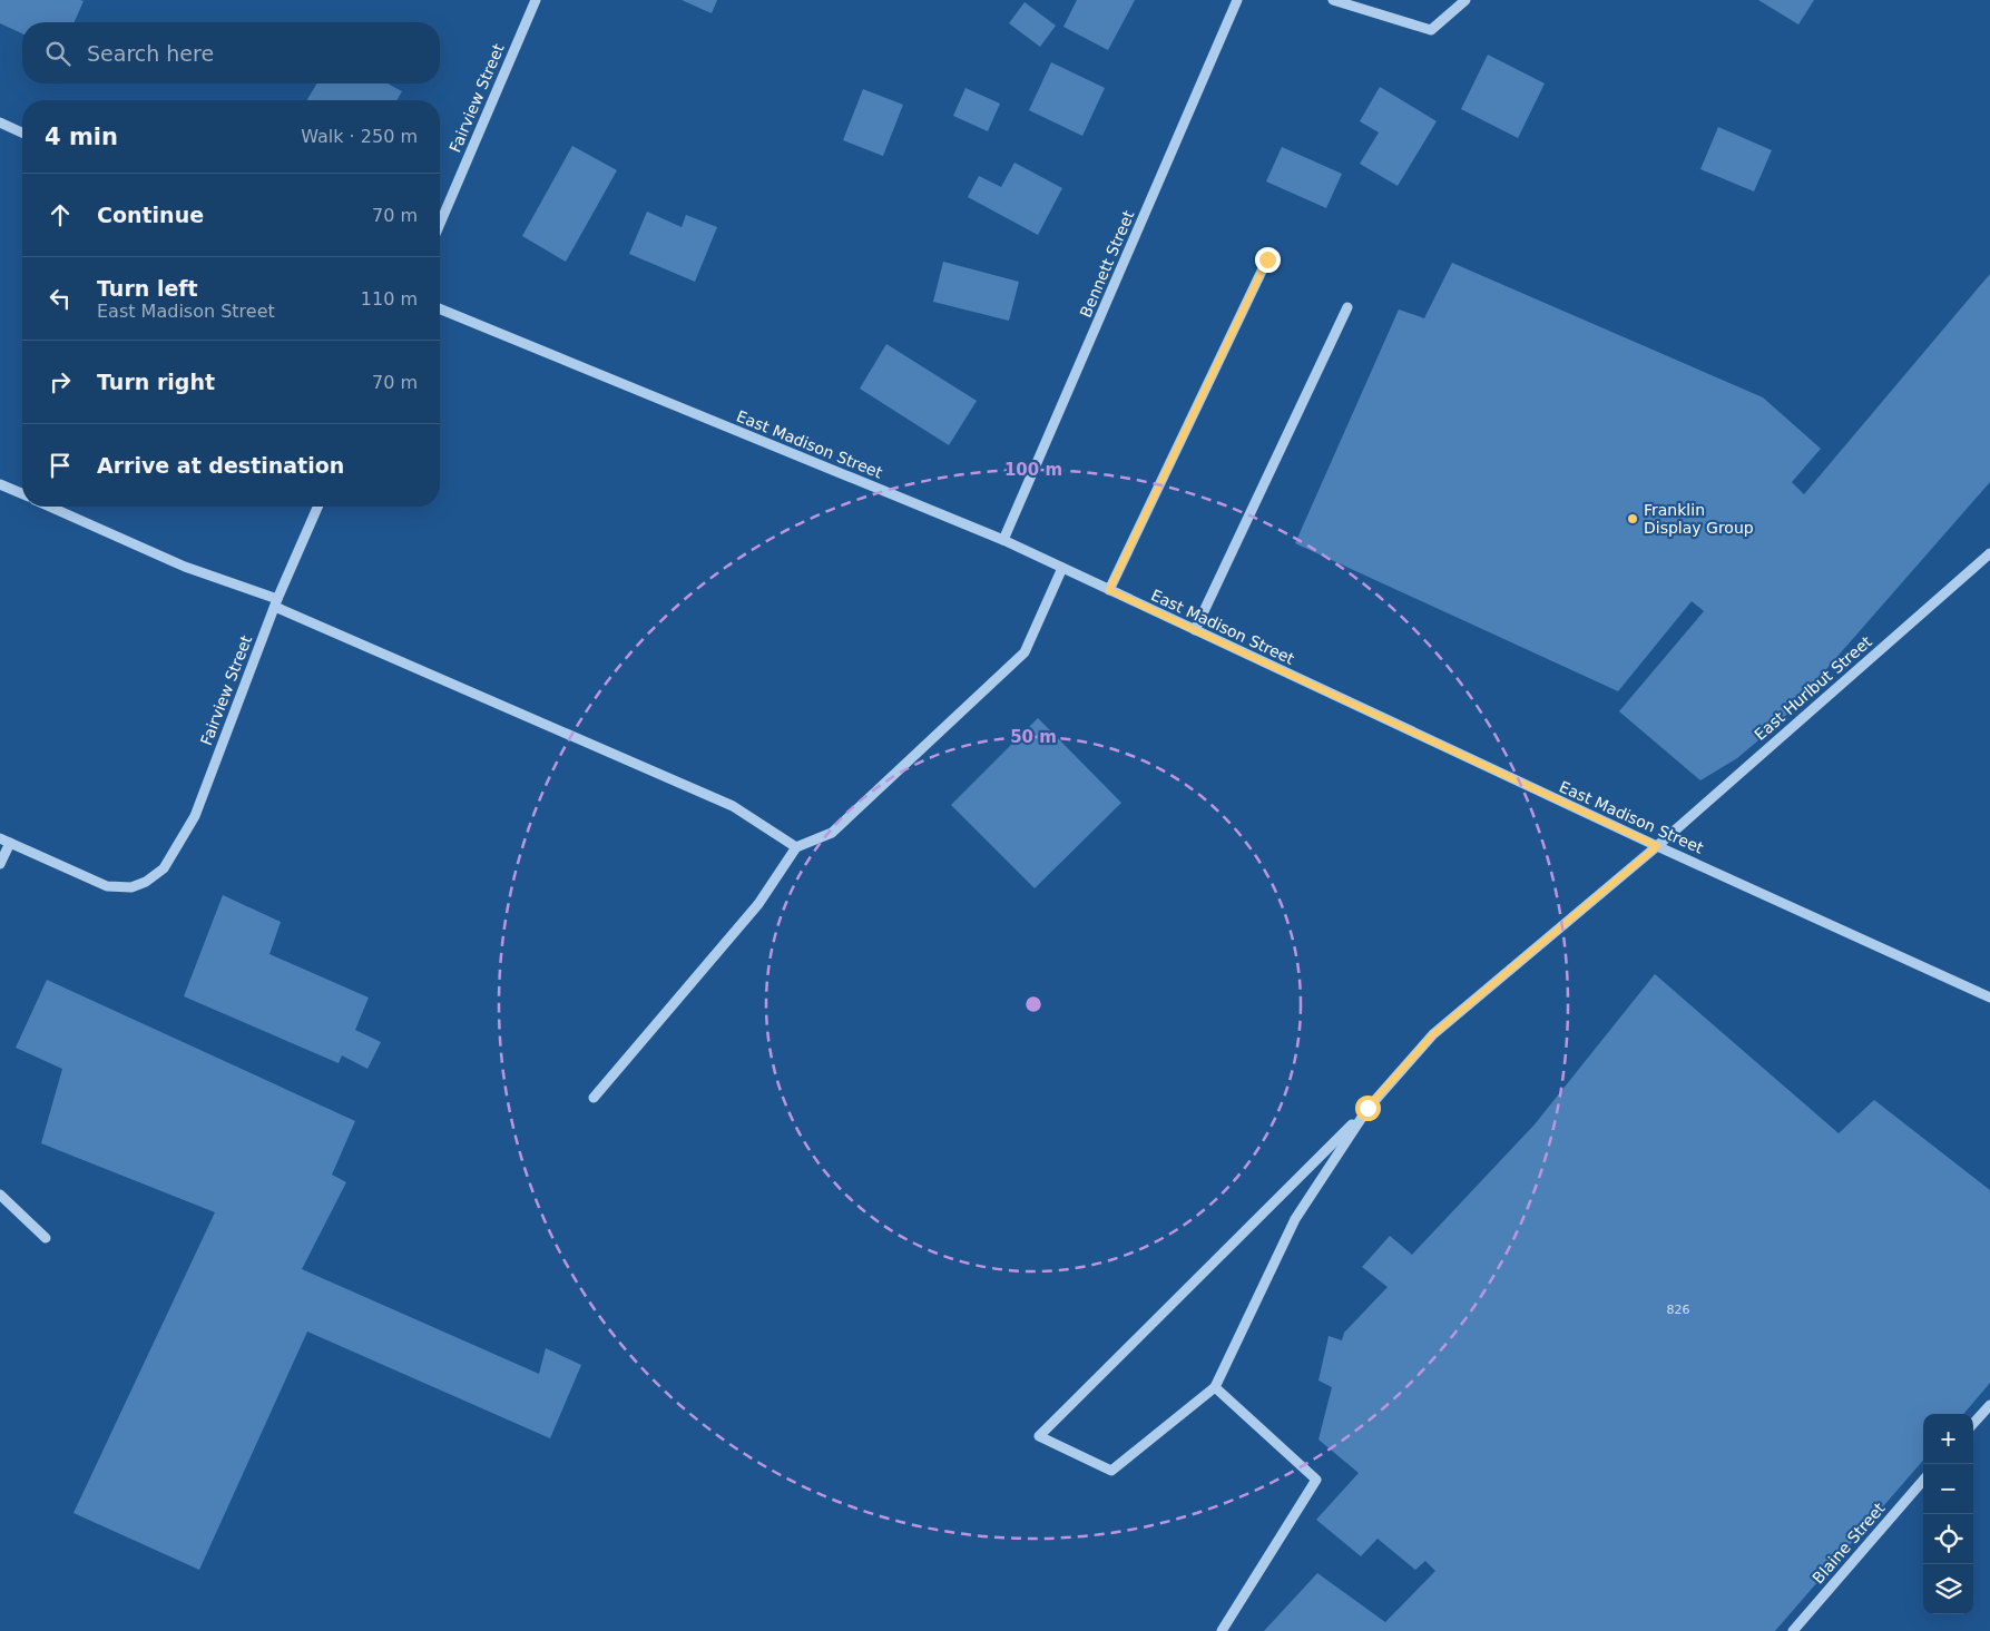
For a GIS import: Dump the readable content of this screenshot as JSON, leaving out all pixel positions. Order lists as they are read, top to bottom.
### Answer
{
  "streets": {
    "street": [
      "Fairview Street",
      "Bennett Street",
      "East Madison Street",
      "East Hurlbut Street",
      "Blaine Street"
    ]
  },
  "crossings": [
    ["Bennett Street", "East Madison Street"],
    ["East Madison Street", "East Hurlbut Street"]
  ],
  "places": ["Franklin Display Group"],
  "house_numbers": ["826"],
  "page": {
    "search": "Search here",
    "heading": ["4 min", "Walk · 250 m"],
    "list": [
      ["Continue", "70 m"],
      ["Turn left", "East Madison Street", "110 m"],
      ["Turn right", "70 m"],
      "Arrive at destination"
    ],
    "map_buttons": ["+", "−"]
  },
  "rings": ["100 m", "50 m"]
}
